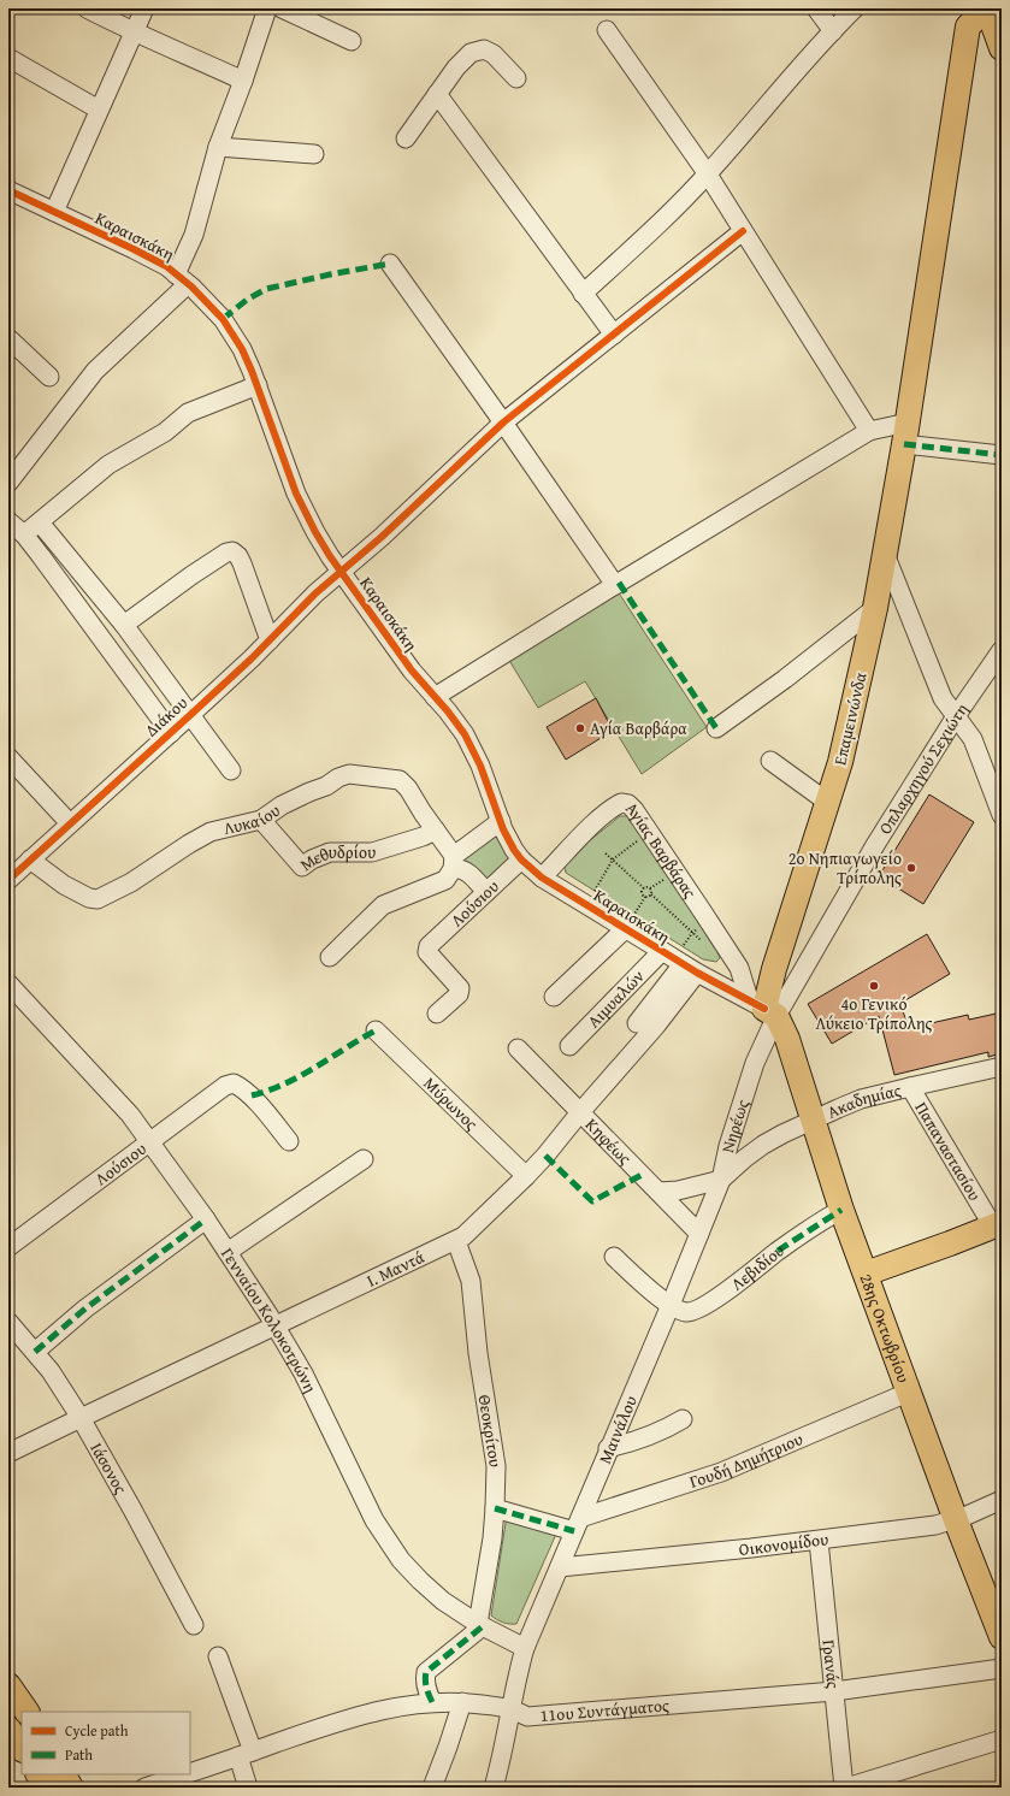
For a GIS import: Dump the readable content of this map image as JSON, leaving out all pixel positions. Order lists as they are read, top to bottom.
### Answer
{
  "streets": {
    "main road": ["Επαμεινώνδα", "28ης Οκτωβρίου"],
    "street": [
      "Καραισκάκη",
      "Διάκου",
      "Οπλαρχηγού Σεχιώτη",
      "Λυκαίου",
      "Αγίας Βαρβάρας",
      "Μεθυδρίου",
      "Λούσιου",
      "Αιμυαλών",
      "Ακαδημίας",
      "Μύρωνος",
      "Νηρέως",
      "Κηφέως",
      "Παπαναστασίου",
      "Λεβιδίου",
      "Ι. Μαντά",
      "Γενναίου Κολοκοτρώνη",
      "Μαινάλου",
      "Θεοκρίτου",
      "Γουδή Δημήτριου",
      "Ιάσονος",
      "Οικονομίδου",
      "Γρανάς",
      "11ου Συντάγματος"
    ]
  },
  "crossings": [
    ["Καραισκάκη", "Διάκου"],
    ["Καραισκάκη", "Επαμεινώνδα"],
    ["Καραισκάκη", "Οπλαρχηγού Σεχιώτη"],
    ["Καραισκάκη", "Αγίας Βαρβάρας"],
    ["Καραισκάκη", "Λούσιου"],
    ["Καραισκάκη", "Αιμυαλών"],
    ["Καραισκάκη", "Νηρέως"],
    ["Καραισκάκη", "Ι. Μαντά"],
    ["Καραισκάκη", "28ης Οκτωβρίου"],
    ["Διάκου", "Λυκαίου"],
    ["Επαμεινώνδα", "Οπλαρχηγού Σεχιώτη"],
    ["Επαμεινώνδα", "Αγίας Βαρβάρας"],
    ["Επαμεινώνδα", "Νηρέως"],
    ["Επαμεινώνδα", "28ης Οκτωβρίου"],
    ["Οπλαρχηγού Σεχιώτη", "Αγίας Βαρβάρας"],
    ["Οπλαρχηγού Σεχιώτη", "Νηρέως"],
    ["Οπλαρχηγού Σεχιώτη", "28ης Οκτωβρίου"],
    ["Λυκαίου", "Μεθυδρίου"],
    ["Αγίας Βαρβάρας", "Νηρέως"],
    ["Αγίας Βαρβάρας", "28ης Οκτωβρίου"],
    ["Λούσιου", "Γενναίου Κολοκοτρώνη"],
    ["Αιμυαλών", "Ι. Μαντά"],
    ["Ακαδημίας", "Παπαναστασίου"],
    ["Ακαδημίας", "28ης Οκτωβρίου"],
    ["Ακαδημίας", "Μαινάλου"],
    ["Μύρωνος", "Ι. Μαντά"],
    ["Νηρέως", "28ης Οκτωβρίου"],
    ["Νηρέως", "Μαινάλου"],
    ["Κηφέως", "Ι. Μαντά"],
    ["Κηφέως", "Μαινάλου"],
    ["Λεβιδίου", "28ης Οκτωβρίου"],
    ["Λεβιδίου", "Μαινάλου"],
    ["Ι. Μαντά", "Γενναίου Κολοκοτρώνη"],
    ["Ι. Μαντά", "Θεοκρίτου"],
    ["Ι. Μαντά", "Ιάσονος"],
    ["Γενναίου Κολοκοτρώνη", "Μαινάλου"],
    ["Γενναίου Κολοκοτρώνη", "Θεοκρίτου"],
    ["28ης Οκτωβρίου", "Μαινάλου"],
    ["28ης Οκτωβρίου", "Γουδή Δημήτριου"],
    ["28ης Οκτωβρίου", "Οικονομίδου"],
    ["Μαινάλου", "Γουδή Δημήτριου"],
    ["Μαινάλου", "Οικονομίδου"],
    ["Μαινάλου", "11ου Συντάγματος"],
    ["Οικονομίδου", "Γρανάς"],
    ["Γρανάς", "11ου Συντάγματος"]
  ],
  "places": ["Αγία Βαρβάρα", "2ο Νηπιαγωγείο Τρίπολης", "4ο Γενικό Λύκειο Τρίπολης"],
  "legend": ["Cycle path", "Path"]
}
